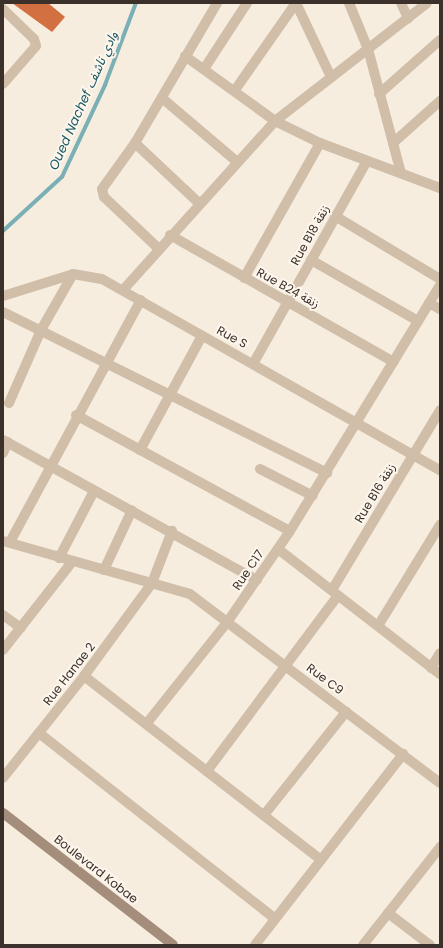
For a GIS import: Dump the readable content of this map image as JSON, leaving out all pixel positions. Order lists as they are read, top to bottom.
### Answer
{
  "streets": {
    "main road": ["Boulevard Kobae"],
    "street": [
      "Rue B18 زنقة",
      "Rue B24 زنقة",
      "Rue S",
      "Rue B16 زنقة",
      "Rue C17",
      "Rue Hanae 2",
      "Rue C9"
    ]
  },
  "crossings": [
    ["Rue B18 زنقة", "Rue B24 زنقة"],
    ["Rue B18 زنقة", "Rue S"],
    ["Rue B24 زنقة", "Rue C17"],
    ["Rue S", "Rue B16 زنقة"],
    ["Rue S", "Rue C17"],
    ["Rue B16 زنقة", "Rue C9"],
    ["Rue C17", "Rue C9"],
    ["Rue Hanae 2", "Rue C9"]
  ],
  "water": ["Oued Nachef وادي ناشف"]
}
